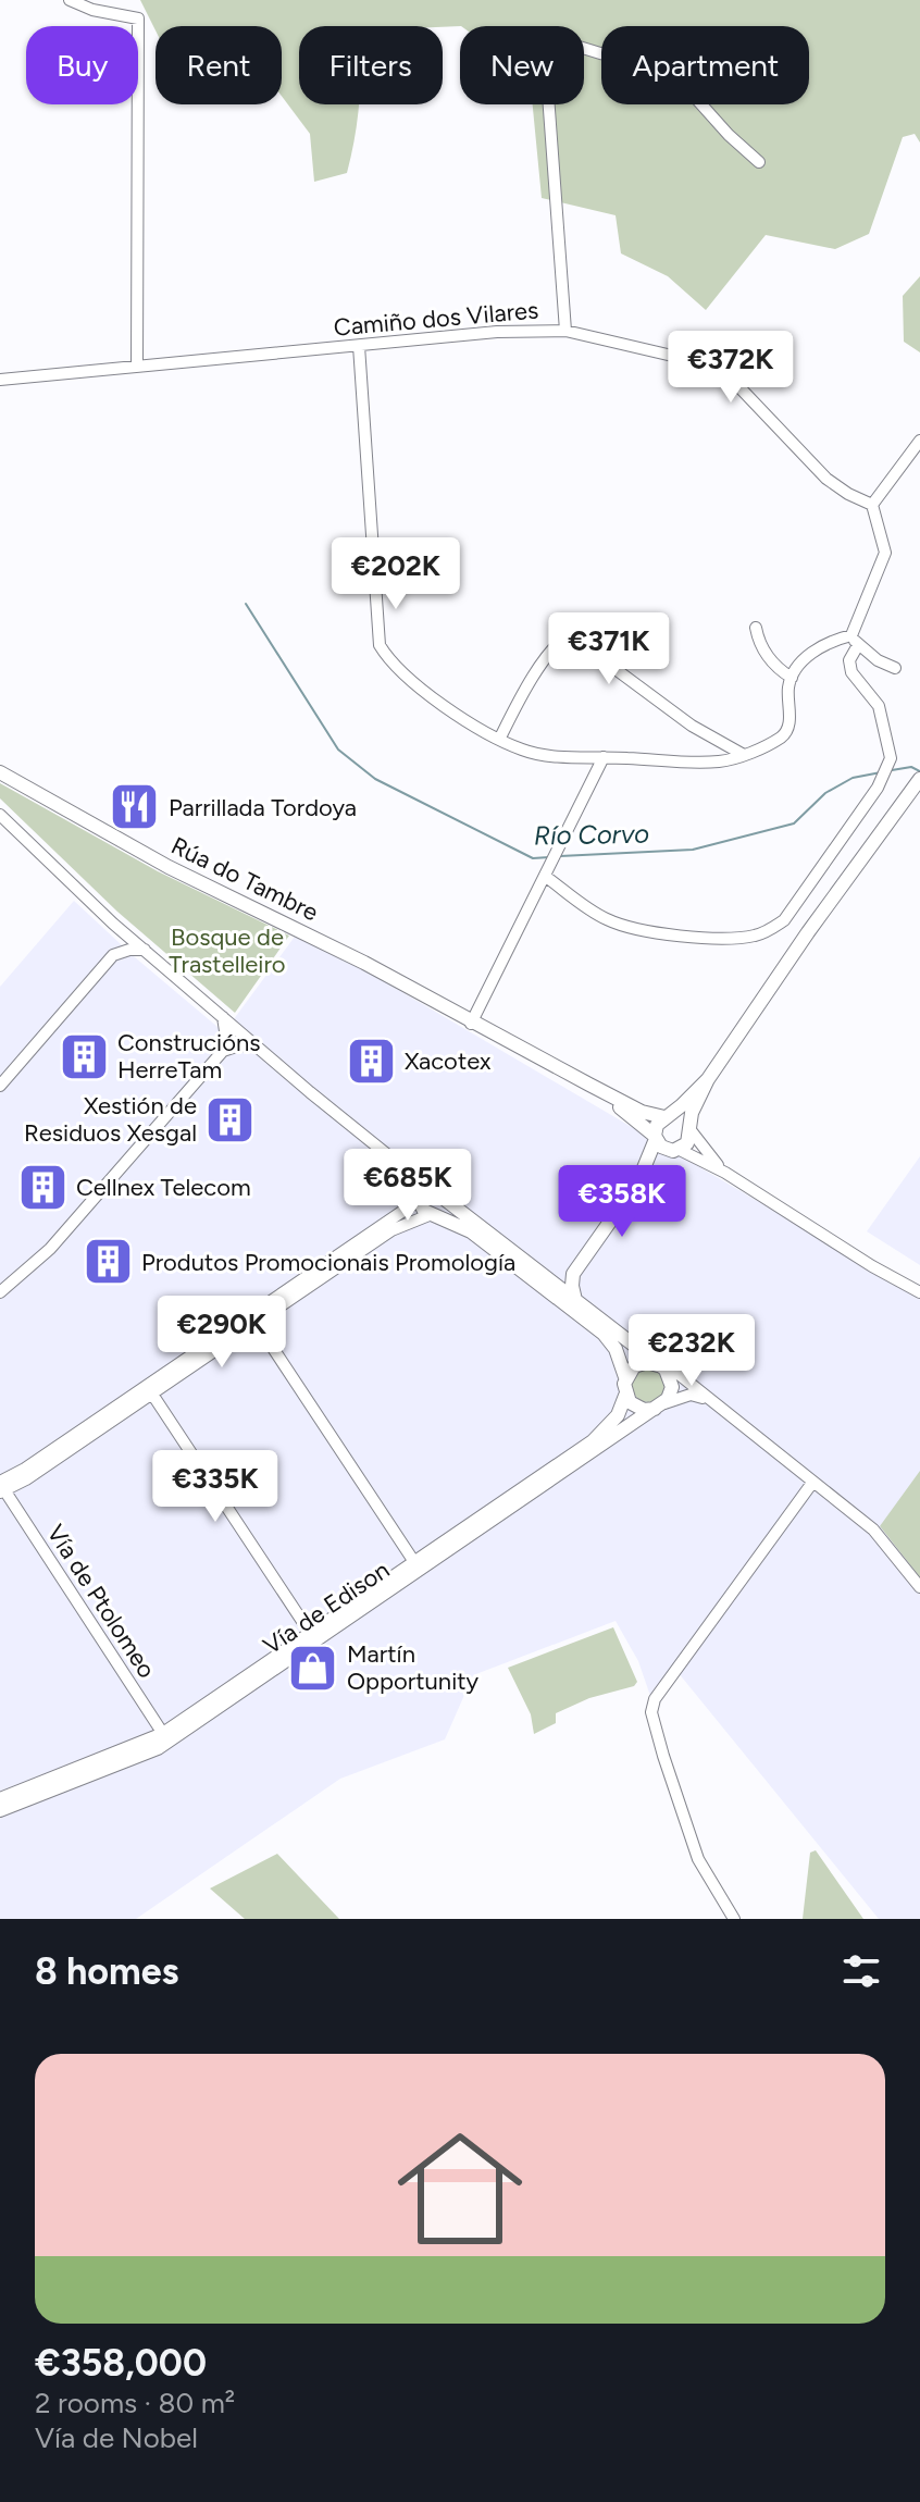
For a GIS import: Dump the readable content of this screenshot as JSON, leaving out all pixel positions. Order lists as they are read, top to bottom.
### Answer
{
  "streets": {
    "main road": ["Rúa do Tambre", "Vía de Edison"],
    "street": ["Camiño dos Vilares", "Vía de Ptolomeo"]
  },
  "crossings": [
    ["Vía de Ptolomeo", "Vía de Edison"]
  ],
  "water": ["Río Corvo"],
  "parks": ["Bosque de Trastelleiro"],
  "places": {
    "restaurant": ["Parrillada Tordoya"],
    "building": [
      "Construcións HerreTam",
      "Xacotex",
      "Xestión de Residuos Xesgal",
      "Cellnex Telecom",
      "Produtos Promocionais Promología"
    ],
    "shop": ["Martín Opportunity"]
  },
  "page": {
    "chip": [
      "Buy",
      "Rent",
      "Filters",
      "New",
      "Apartment"
    ],
    "price": [
      "€372K",
      "€202K",
      "€371K",
      "€685K",
      "€358K",
      "€290K",
      "€232K",
      "€335K"
    ],
    "heading": "8 homes",
    "list": [
      {
        "name": "€358,000",
        "note": "2 rooms · 80 m² · Vía de Nobel"
      }
    ]
  }
}
